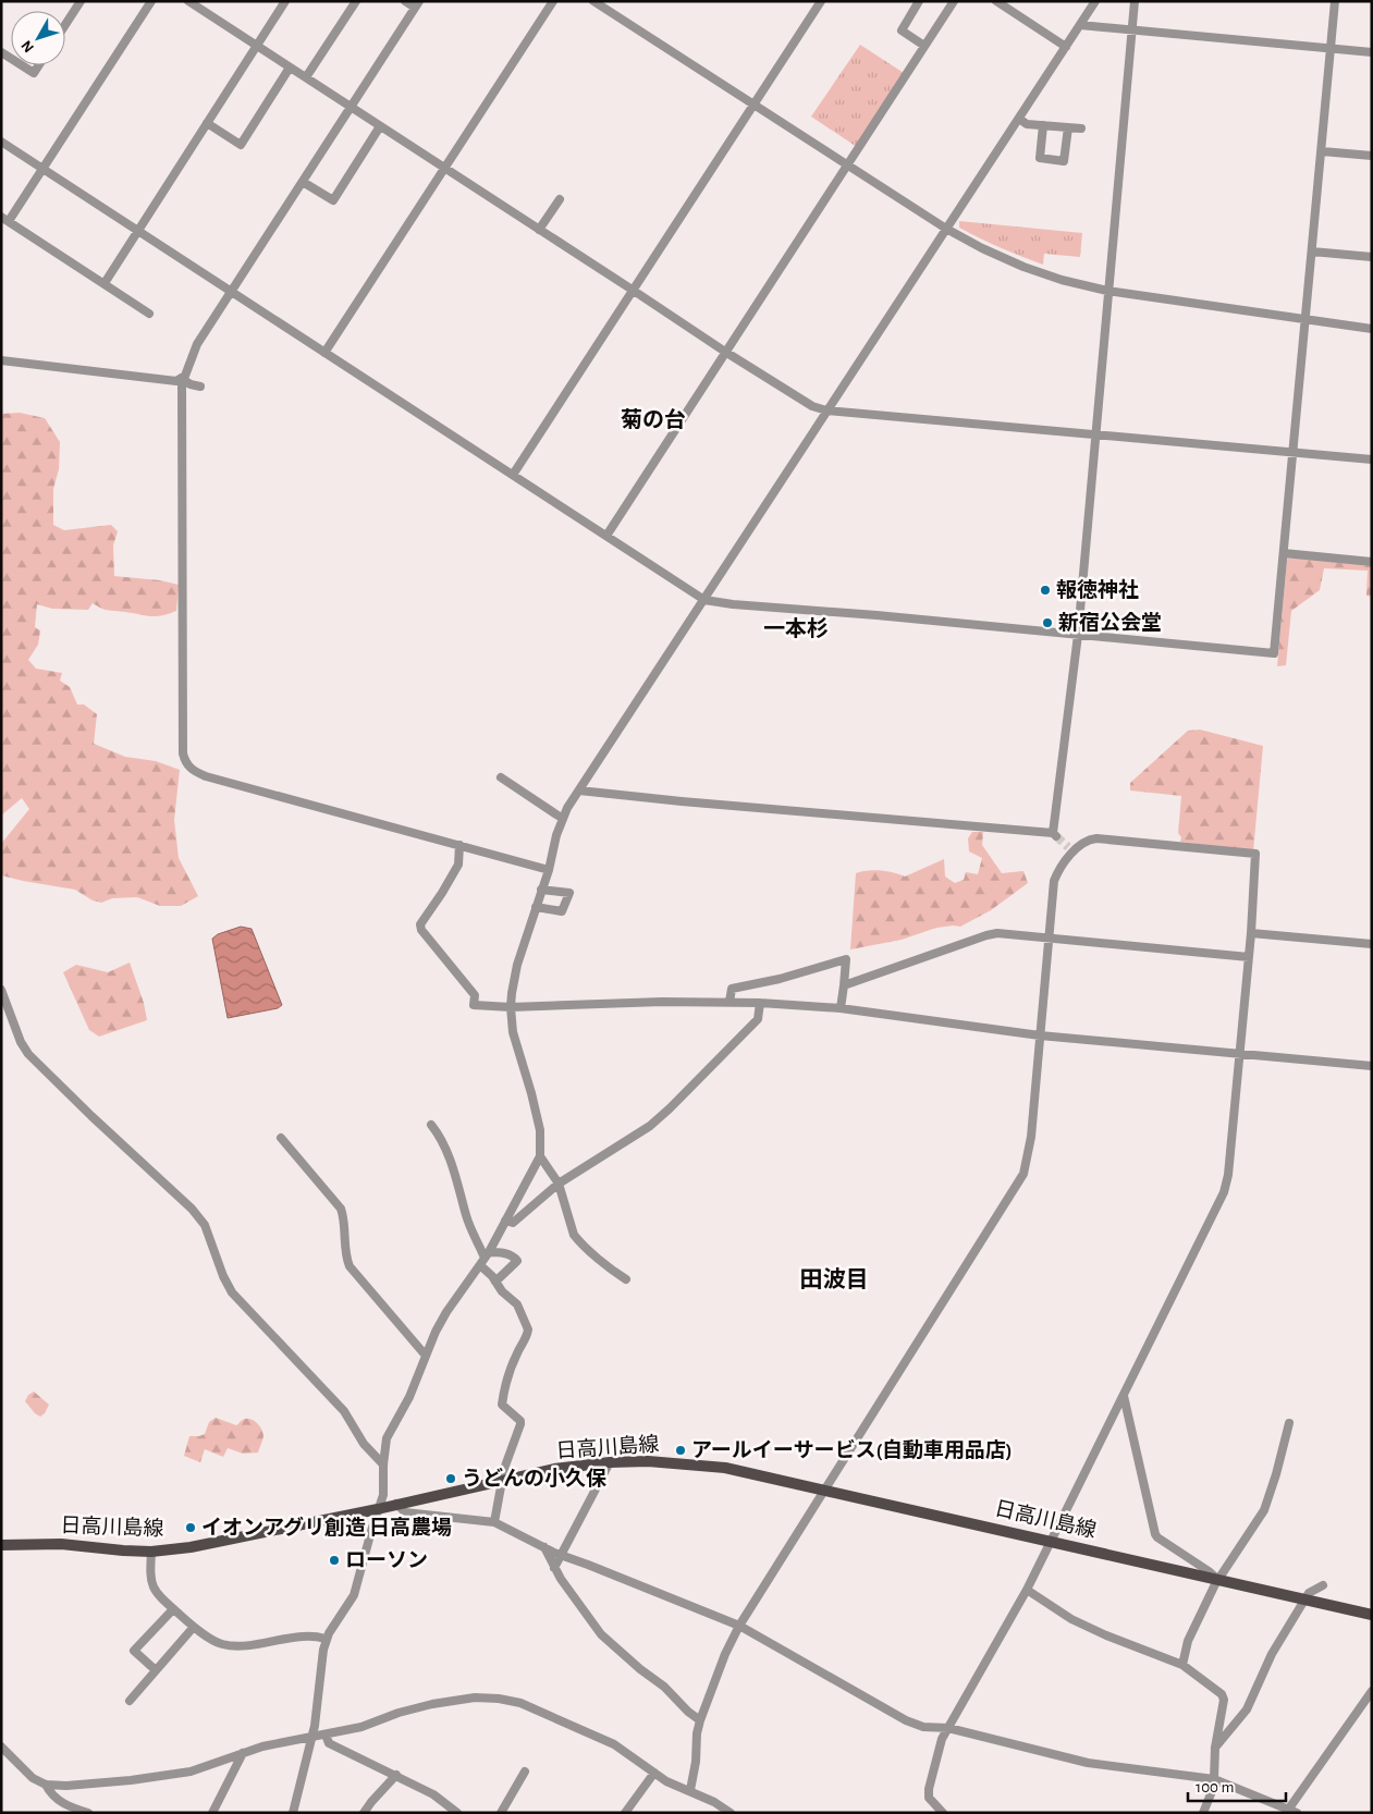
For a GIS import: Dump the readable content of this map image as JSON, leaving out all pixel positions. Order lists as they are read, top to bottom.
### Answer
{
  "streets": {
    "main road": ["日高川島線"]
  },
  "districts": ["菊の台", "一本杉", "田波目"],
  "places": [
    "報徳神社",
    "新宿公会堂",
    "アールイーサービス(自動車用品店)",
    "うどんの小久保",
    "イオンアグリ創造 日高農場",
    "ローソン"
  ],
  "scale_bar": "100 m",
  "north": "bottom left"
}
